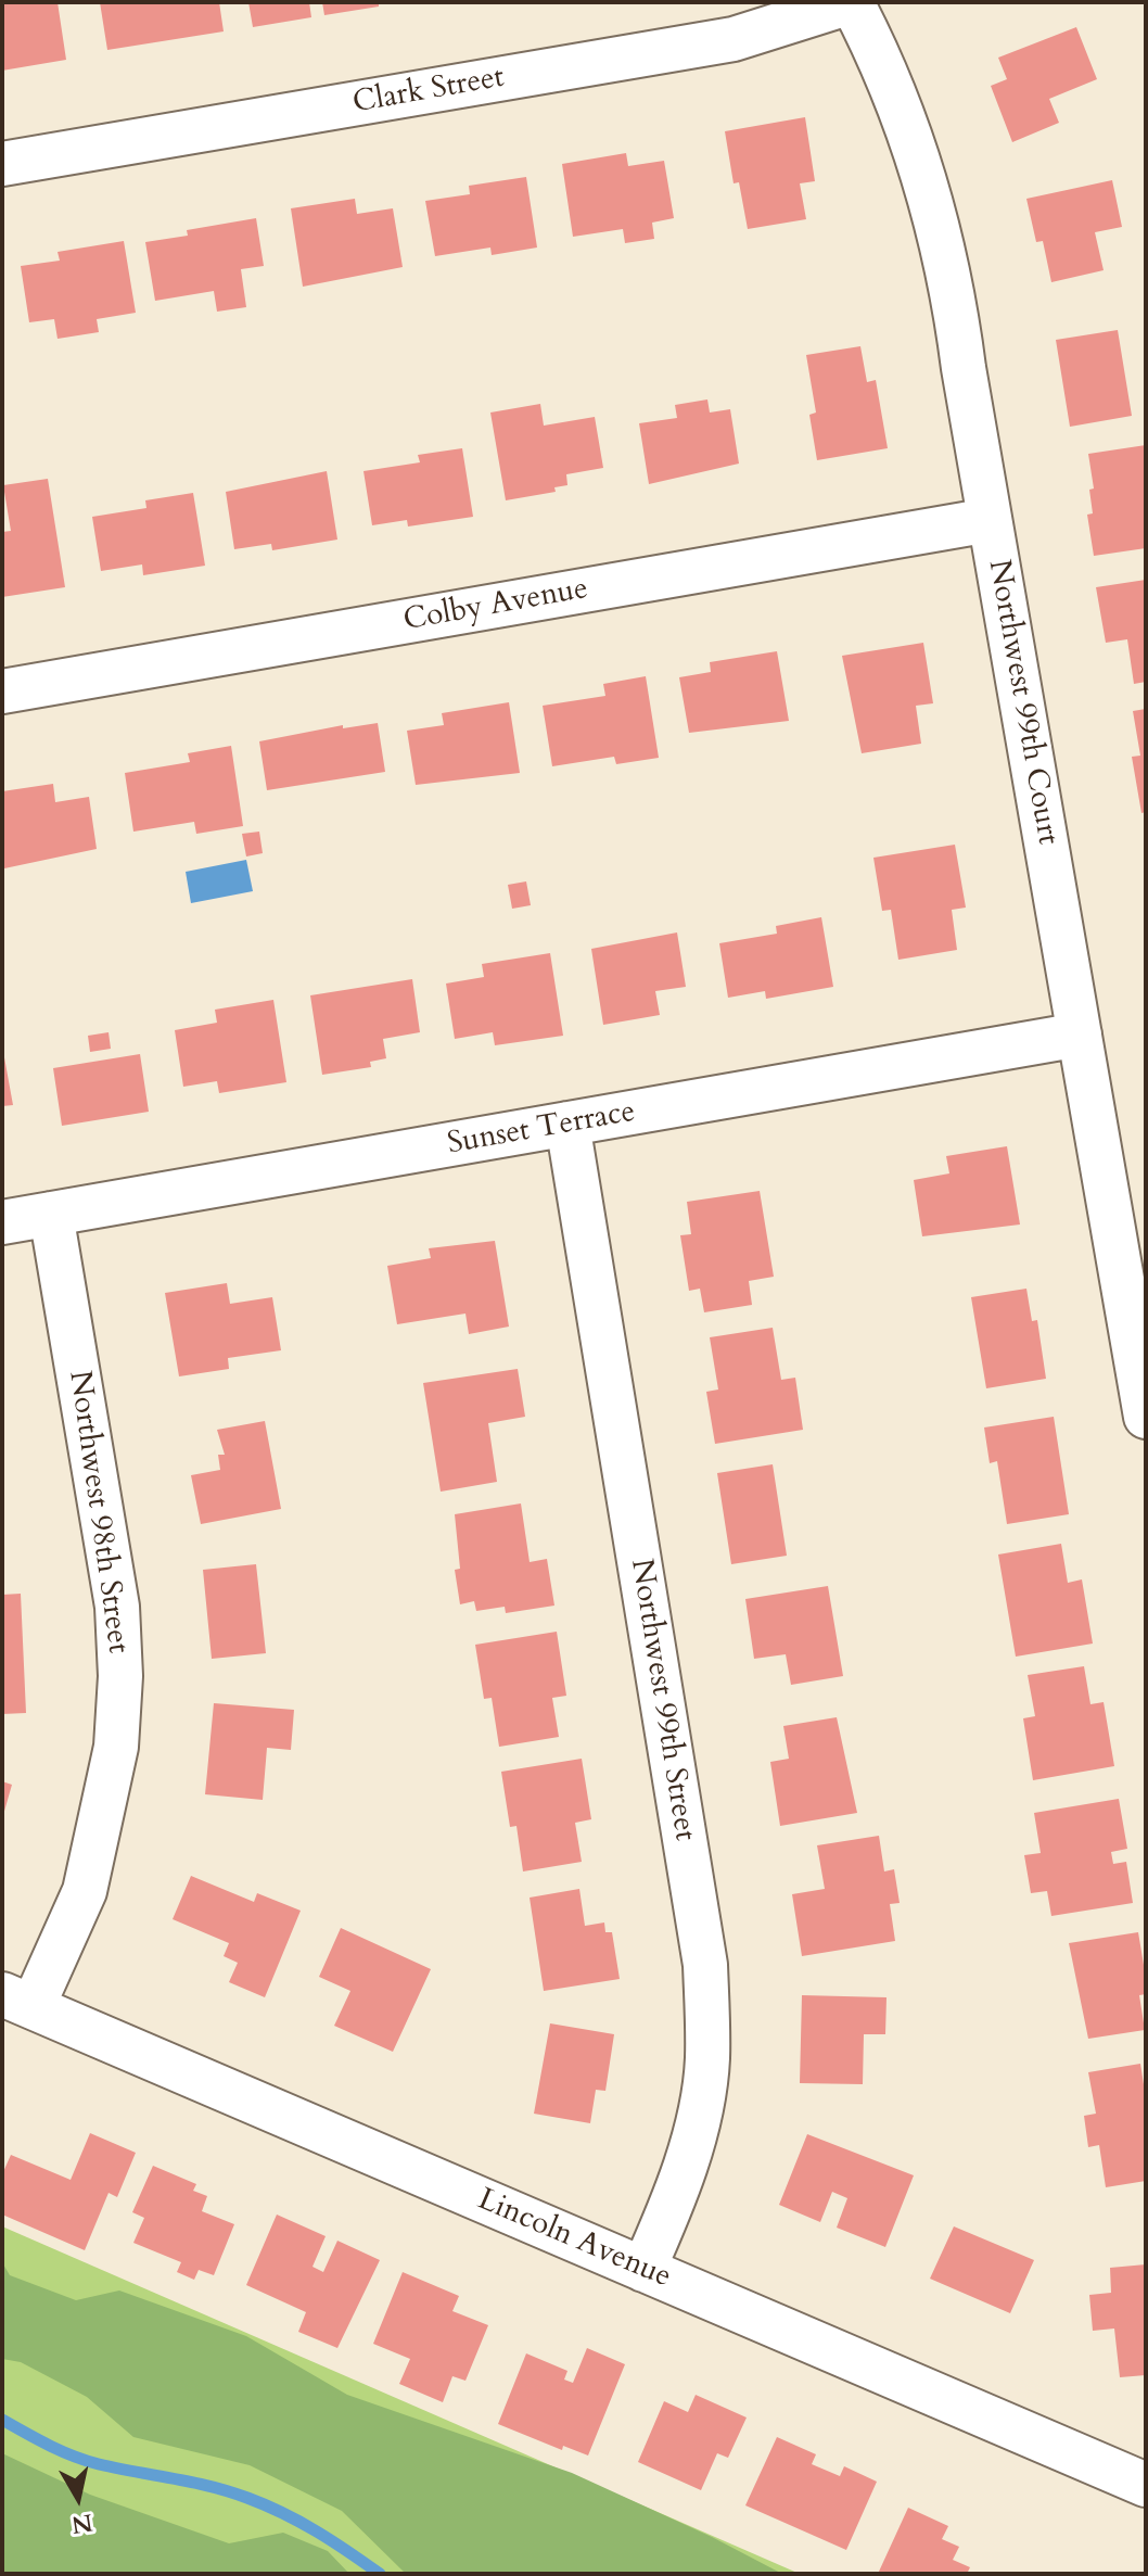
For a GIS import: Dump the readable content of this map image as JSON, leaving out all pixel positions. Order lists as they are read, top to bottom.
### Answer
{
  "streets": {
    "street": [
      "Clark Street",
      "Colby Avenue",
      "Northwest 99th Court",
      "Sunset Terrace",
      "Northwest 98th Street",
      "Northwest 99th Street",
      "Lincoln Avenue"
    ]
  },
  "crossings": [
    ["Clark Street", "Northwest 99th Court"],
    ["Colby Avenue", "Northwest 99th Court"],
    ["Northwest 99th Court", "Sunset Terrace"],
    ["Sunset Terrace", "Northwest 98th Street"],
    ["Sunset Terrace", "Northwest 99th Street"],
    ["Northwest 98th Street", "Lincoln Avenue"],
    ["Northwest 99th Street", "Lincoln Avenue"]
  ],
  "north": "bottom"
}
